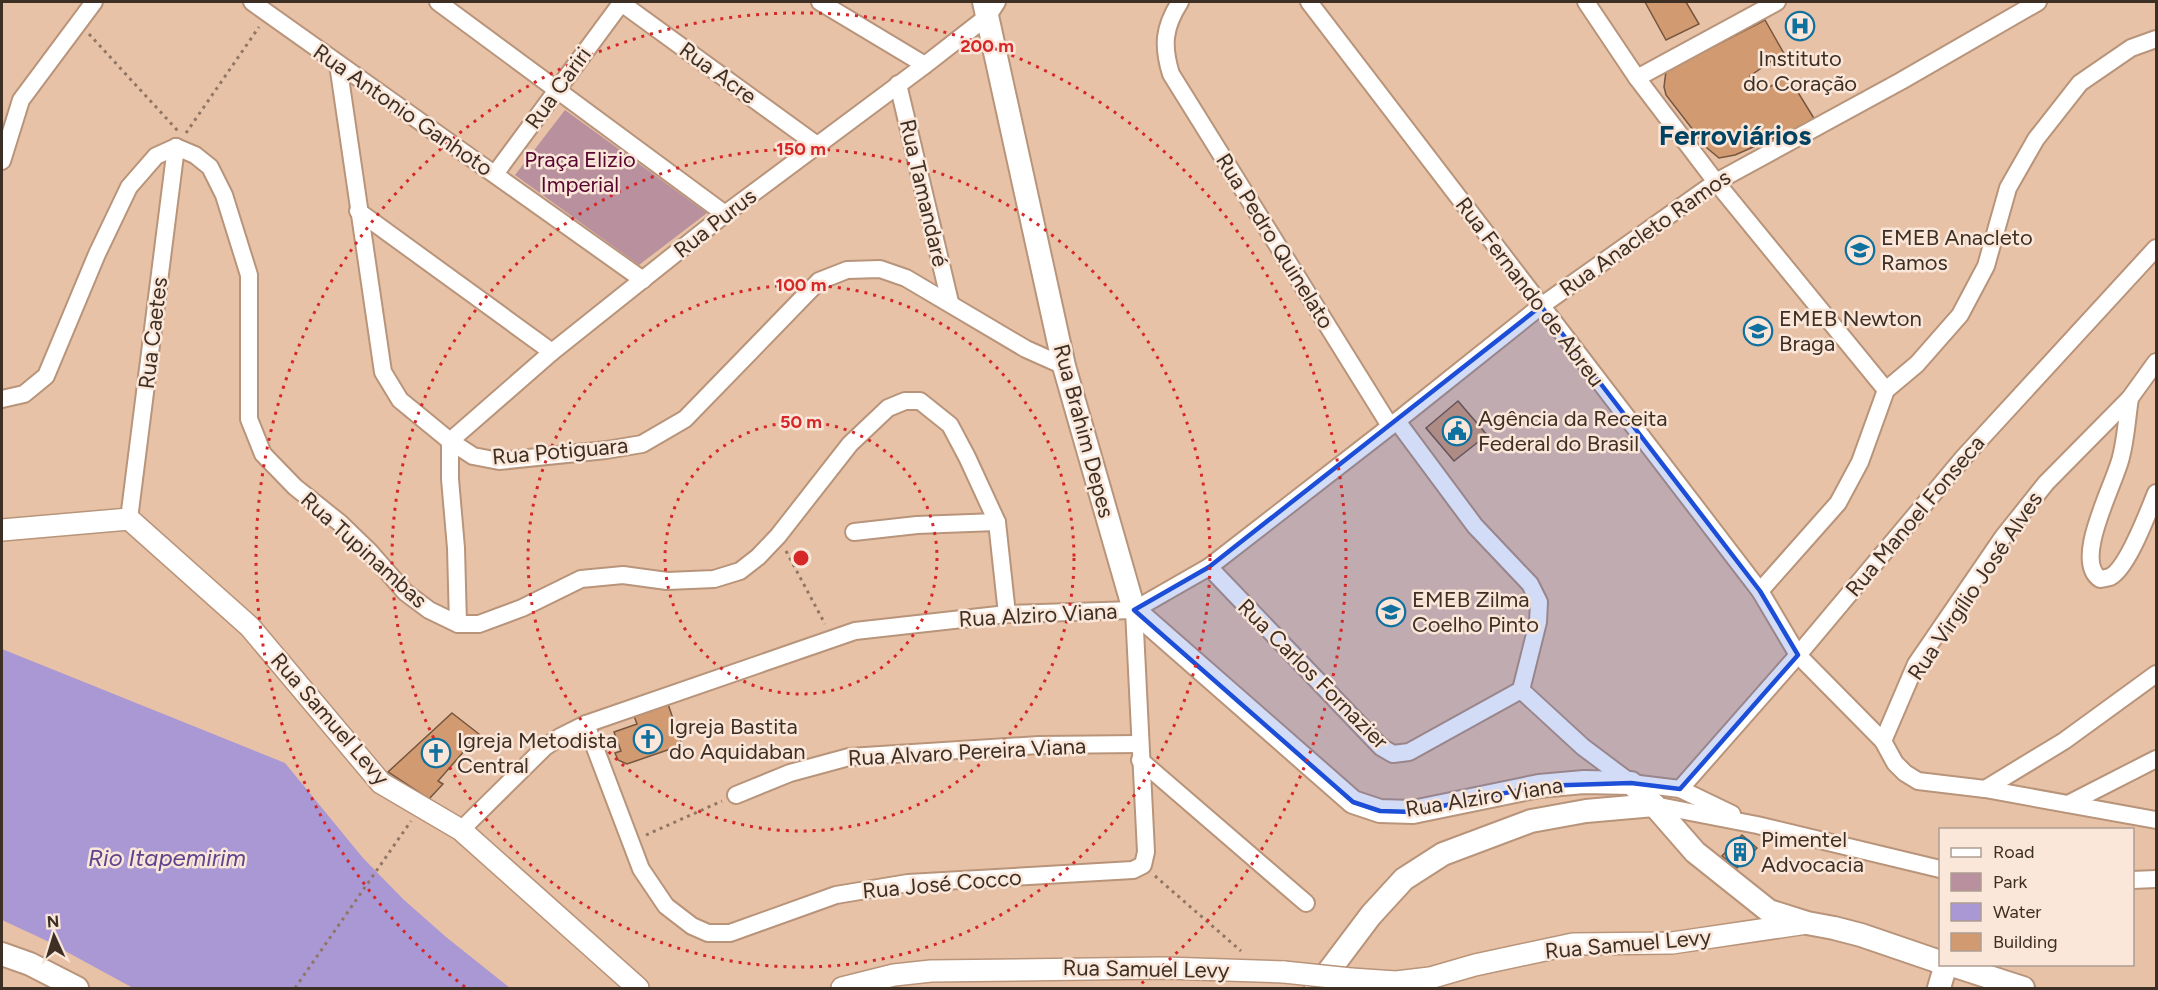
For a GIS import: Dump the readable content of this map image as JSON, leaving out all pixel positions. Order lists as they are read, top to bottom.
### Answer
{
  "streets": {
    "main road": ["Rua Brahim Depes", "Rua Alziro Viana"],
    "street": [
      "Rua Acre",
      "Rua Cariri",
      "Rua Antonio Ganhoto",
      "Rua Tamandaré",
      "Rua Purus",
      "Rua Anacleto Ramos",
      "Rua Pedro Quinelato",
      "Rua Fernando de Abreu",
      "Rua Caetes",
      "Rua Potiguara",
      "Rua Manoel Fonseca",
      "Rua Tupinambas",
      "Rua Virgílio José Alves",
      "Rua Carlos Fornazier",
      "Rua Samuel Levy",
      "Rua Alvaro Pereira Viana",
      "Rua José Cocco"
    ]
  },
  "crossings": [
    ["Rua Acre", "Rua Cariri"],
    ["Rua Acre", "Rua Purus"],
    ["Rua Cariri", "Rua Antonio Ganhoto"],
    ["Rua Antonio Ganhoto", "Rua Purus"],
    ["Rua Antonio Ganhoto", "Rua Potiguara"],
    ["Rua Tamandaré", "Rua Purus"],
    ["Rua Tamandaré", "Rua Potiguara"],
    ["Rua Purus", "Rua Brahim Depes"],
    ["Rua Purus", "Rua Potiguara"],
    ["Rua Anacleto Ramos", "Rua Pedro Quinelato"],
    ["Rua Anacleto Ramos", "Rua Fernando de Abreu"],
    ["Rua Anacleto Ramos", "Rua Brahim Depes"],
    ["Rua Anacleto Ramos", "Rua Alziro Viana"],
    ["Rua Anacleto Ramos", "Rua Carlos Fornazier"],
    ["Rua Pedro Quinelato", "Rua Carlos Fornazier"],
    ["Rua Fernando de Abreu", "Rua Manoel Fonseca"],
    ["Rua Fernando de Abreu", "Rua Virgílio José Alves"],
    ["Rua Caetes", "Rua Tupinambas"],
    ["Rua Caetes", "Rua Samuel Levy"],
    ["Rua Brahim Depes", "Rua Potiguara"],
    ["Rua Brahim Depes", "Rua Alziro Viana"],
    ["Rua Brahim Depes", "Rua Alvaro Pereira Viana"],
    ["Rua Brahim Depes", "Rua José Cocco"],
    ["Rua Alziro Viana", "Rua Samuel Levy"],
    ["Rua Alziro Viana", "Rua José Cocco"]
  ],
  "districts": ["Ferroviários"],
  "water": ["Rio Itapemirim"],
  "parks": ["Praça Elizio Imperial"],
  "places": {
    "hospital": ["Instituto do Coração"],
    "school or university": ["EMEB Anacleto Ramos", "EMEB Newton Braga", "EMEB Zilma Coelho Pinto"],
    "public building": ["Agência da Receita Federal do Brasil"],
    "church": ["Igreja Bastita do Aquidaban", "Igreja Metodista Central"],
    "building": ["Pimentel Advocacia"]
  },
  "legend": [
    "Road",
    "Park",
    "Water",
    "Building"
  ],
  "north": "top",
  "rings": [
    "200 m",
    "150 m",
    "100 m",
    "50 m"
  ]
}
